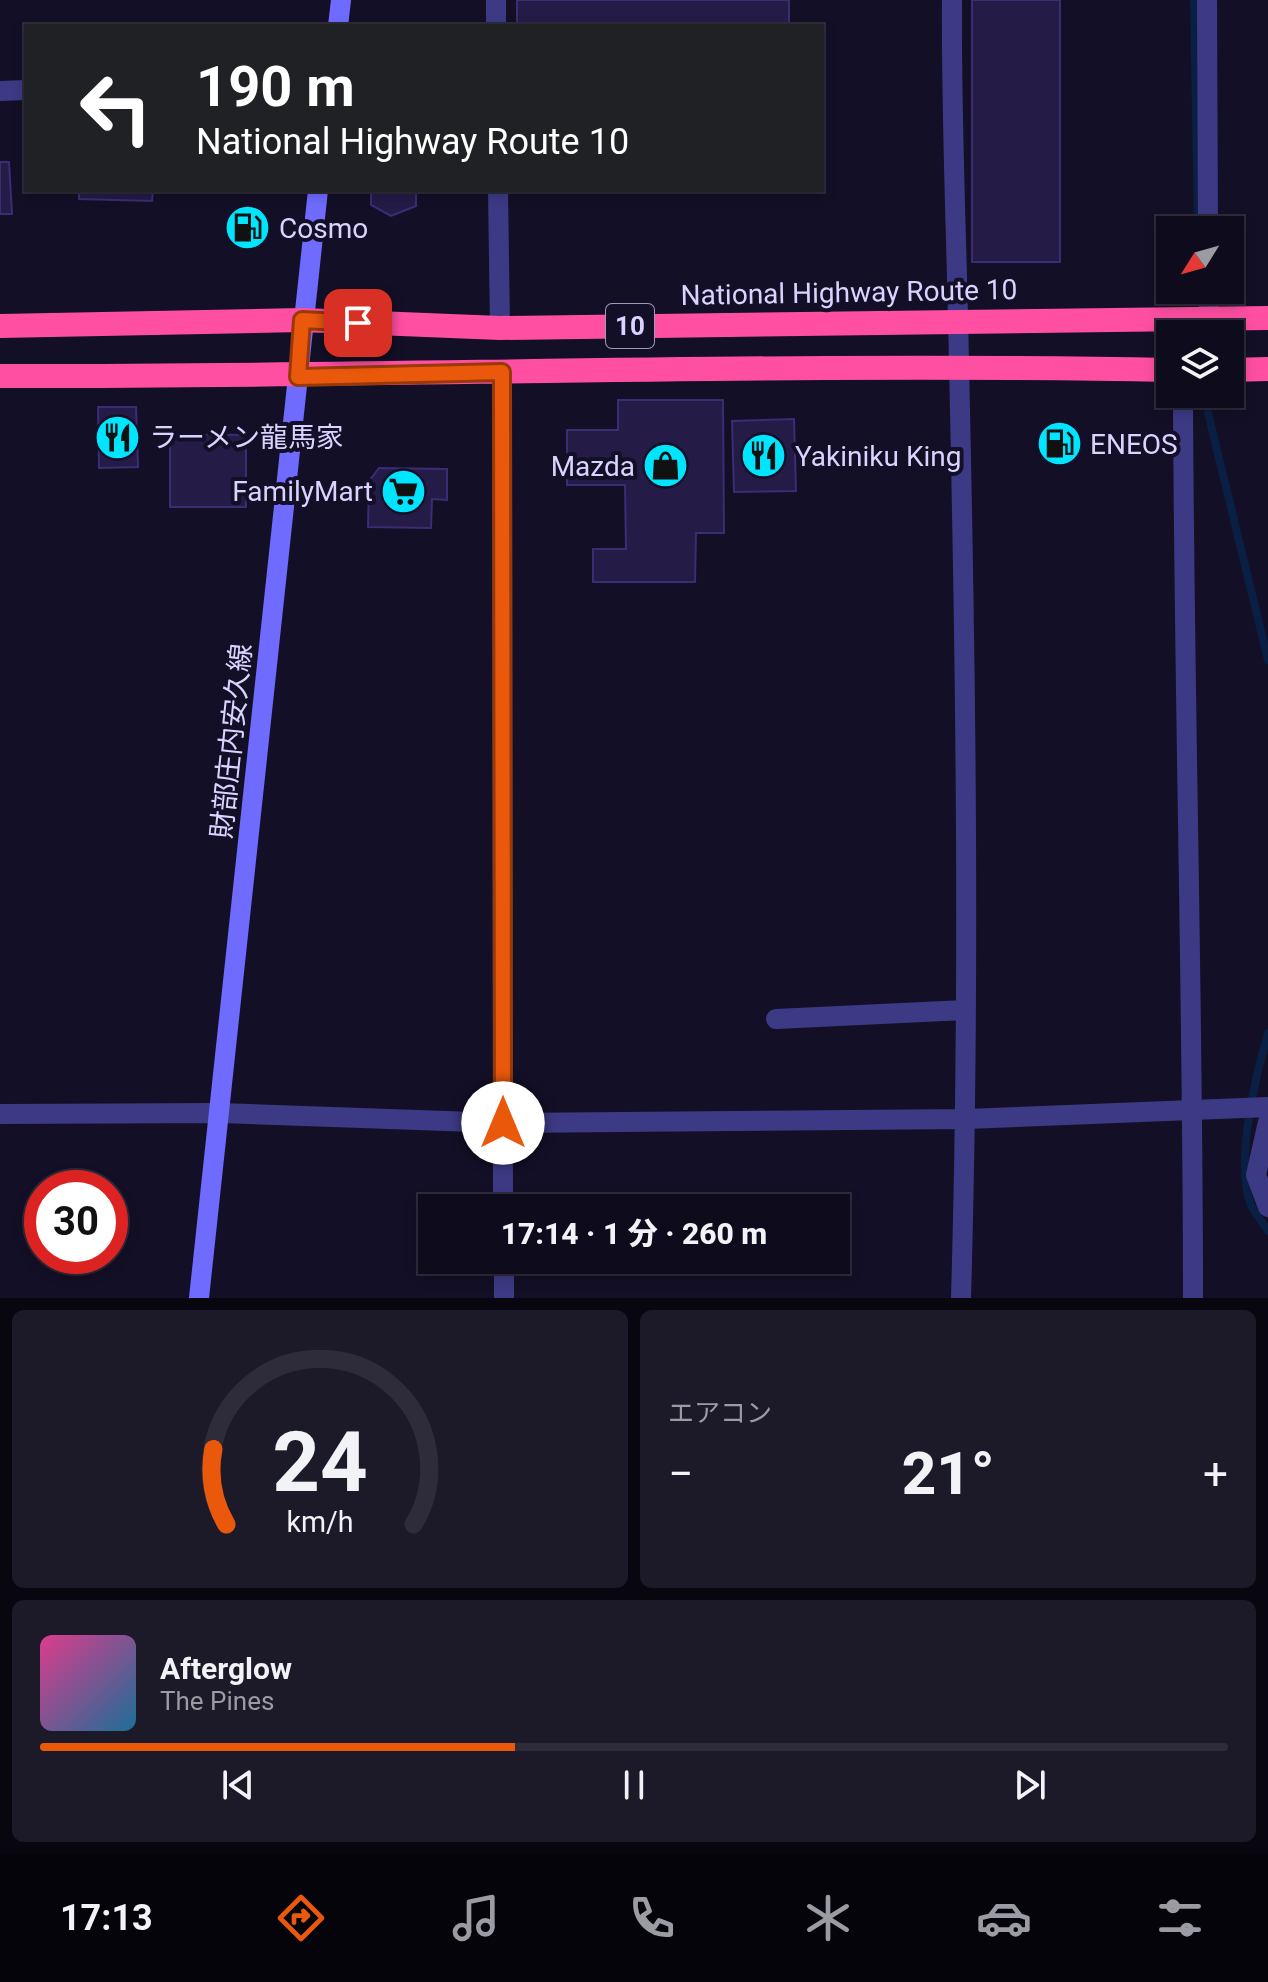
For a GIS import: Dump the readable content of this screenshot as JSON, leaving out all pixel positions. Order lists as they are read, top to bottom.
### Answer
{
  "streets": {
    "highway": ["National Highway Route 10", "10"],
    "main road": ["財部庄内安久線"]
  },
  "crossings": [
    ["National Highway Route 10", "財部庄内安久線"],
    ["10", "財部庄内安久線"]
  ],
  "places": {
    "fuel station": ["Cosmo", "ENEOS"],
    "restaurant": ["ラーメン龍馬家", "Yakiniku King"],
    "shop": ["Mazda"],
    "supermarket": ["FamilyMart"]
  },
  "north": "bottom left",
  "page": {
    "turn": ["190 m", "National Highway Route 10"],
    "limit": "30",
    "trip": "17:14 · 1 分 · 260 m",
    "tile": "エアコン",
    "heat": ["−", "21°", "+"],
    "song": ["Afterglow", "The Pines"],
    "tabs": "17:13",
    "gauge": ["24", "km/h"]
  }
}
